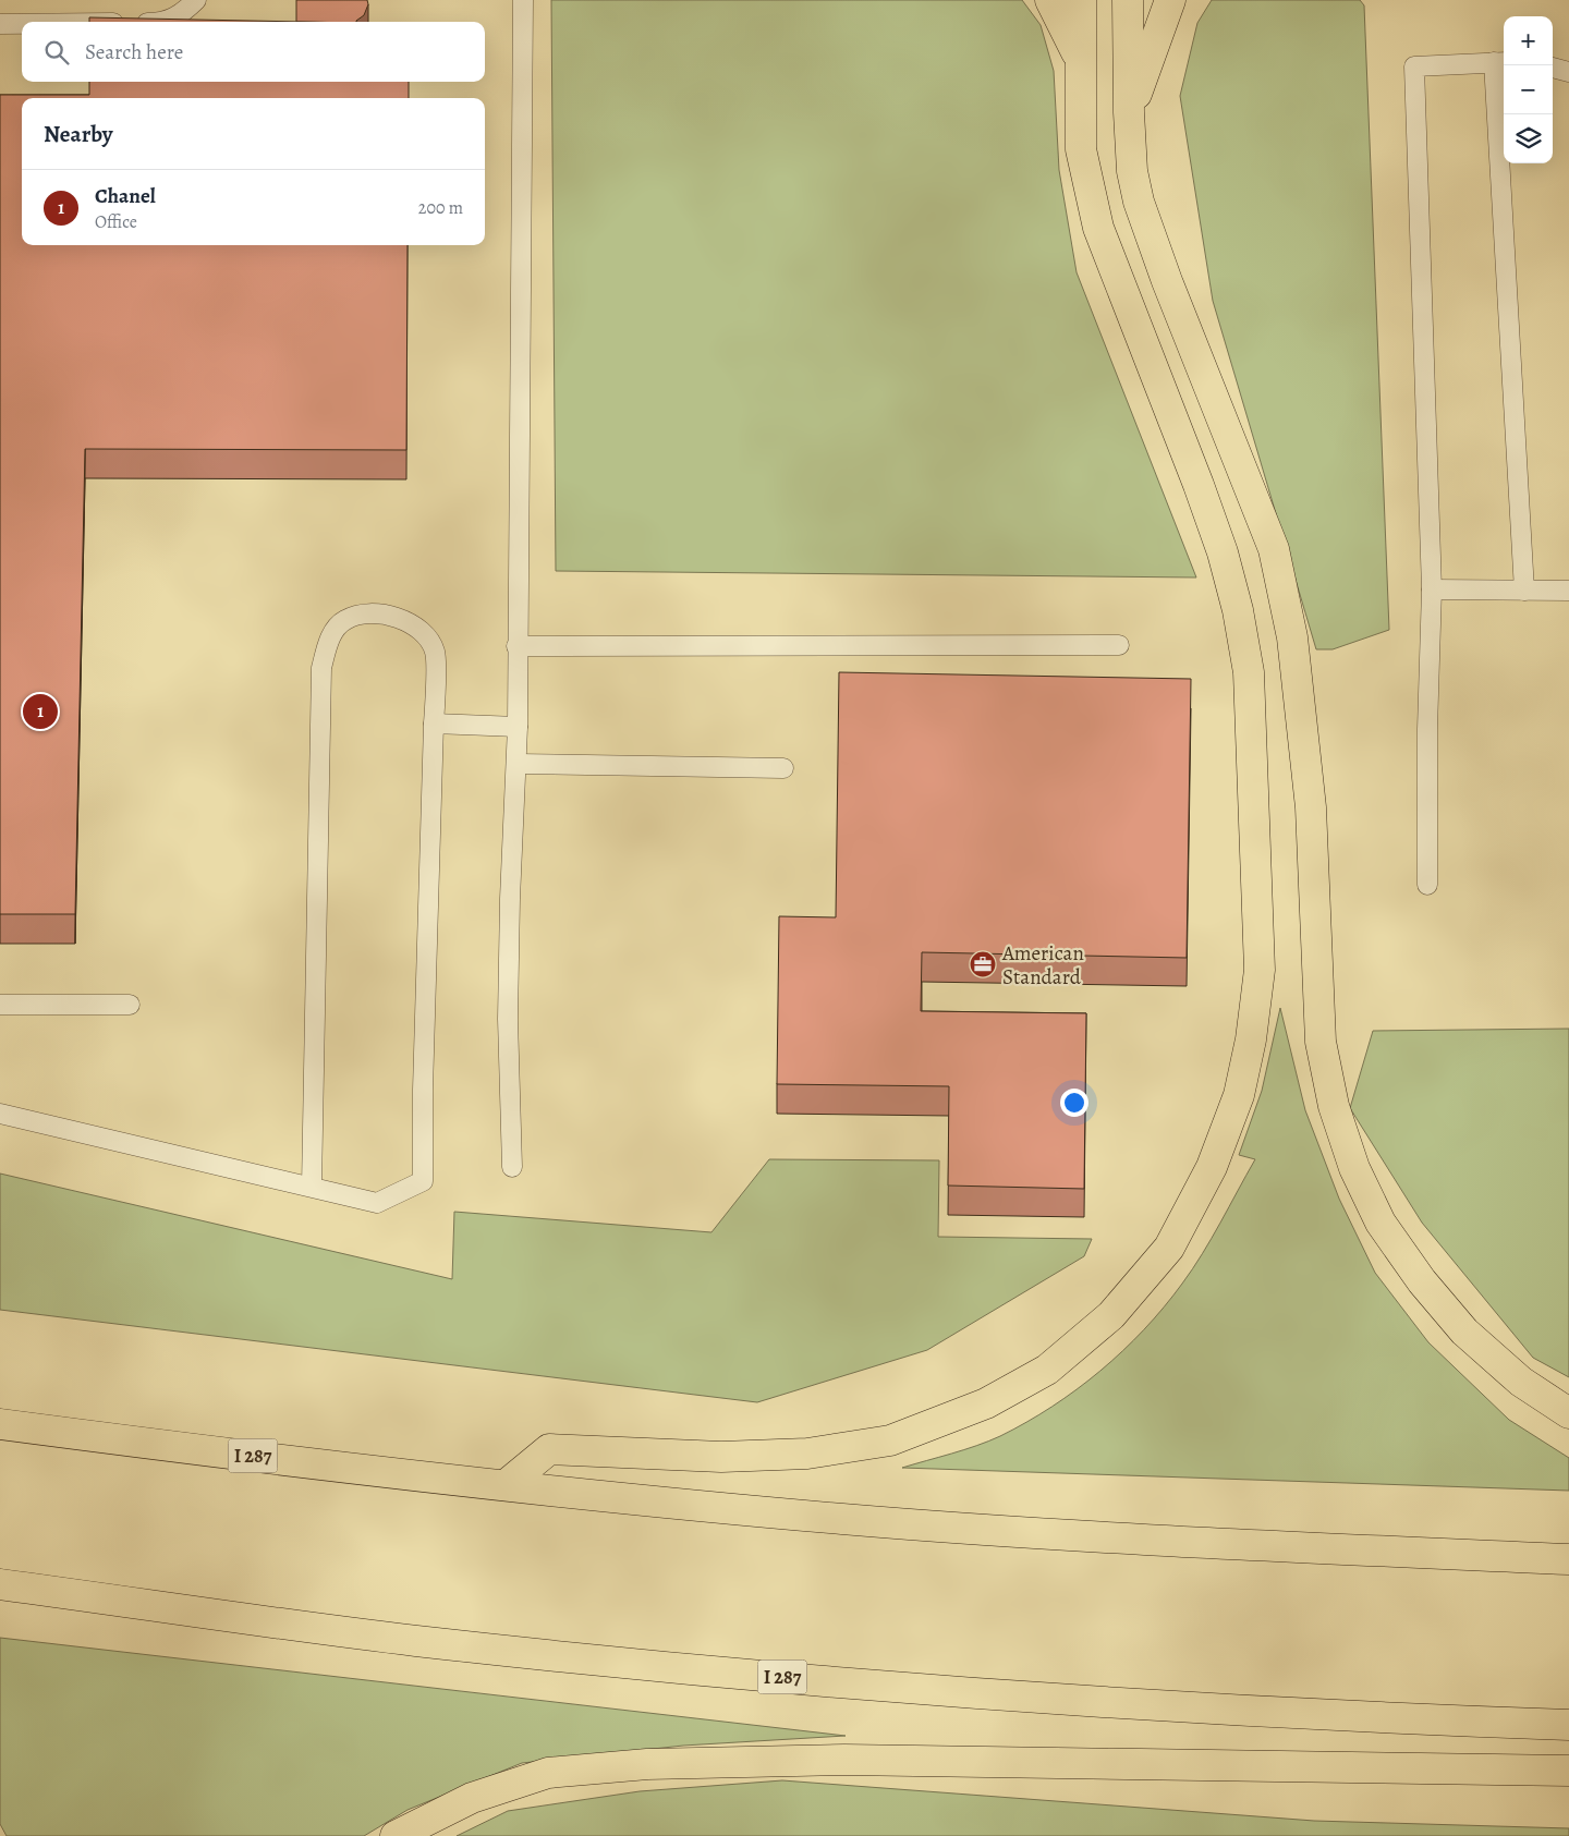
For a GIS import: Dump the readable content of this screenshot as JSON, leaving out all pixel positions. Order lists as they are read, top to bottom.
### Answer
{
  "streets": {
    "highway": ["I 287"]
  },
  "places": {
    "office": ["American Standard"]
  },
  "page": {
    "map_buttons": ["+", "−"],
    "search": "Search here",
    "heading": "Nearby",
    "list": [
      {
        "mark": "1",
        "name": "Chanel",
        "note": "Office",
        "value": "200 m"
      }
    ],
    "pins": "1"
  }
}
